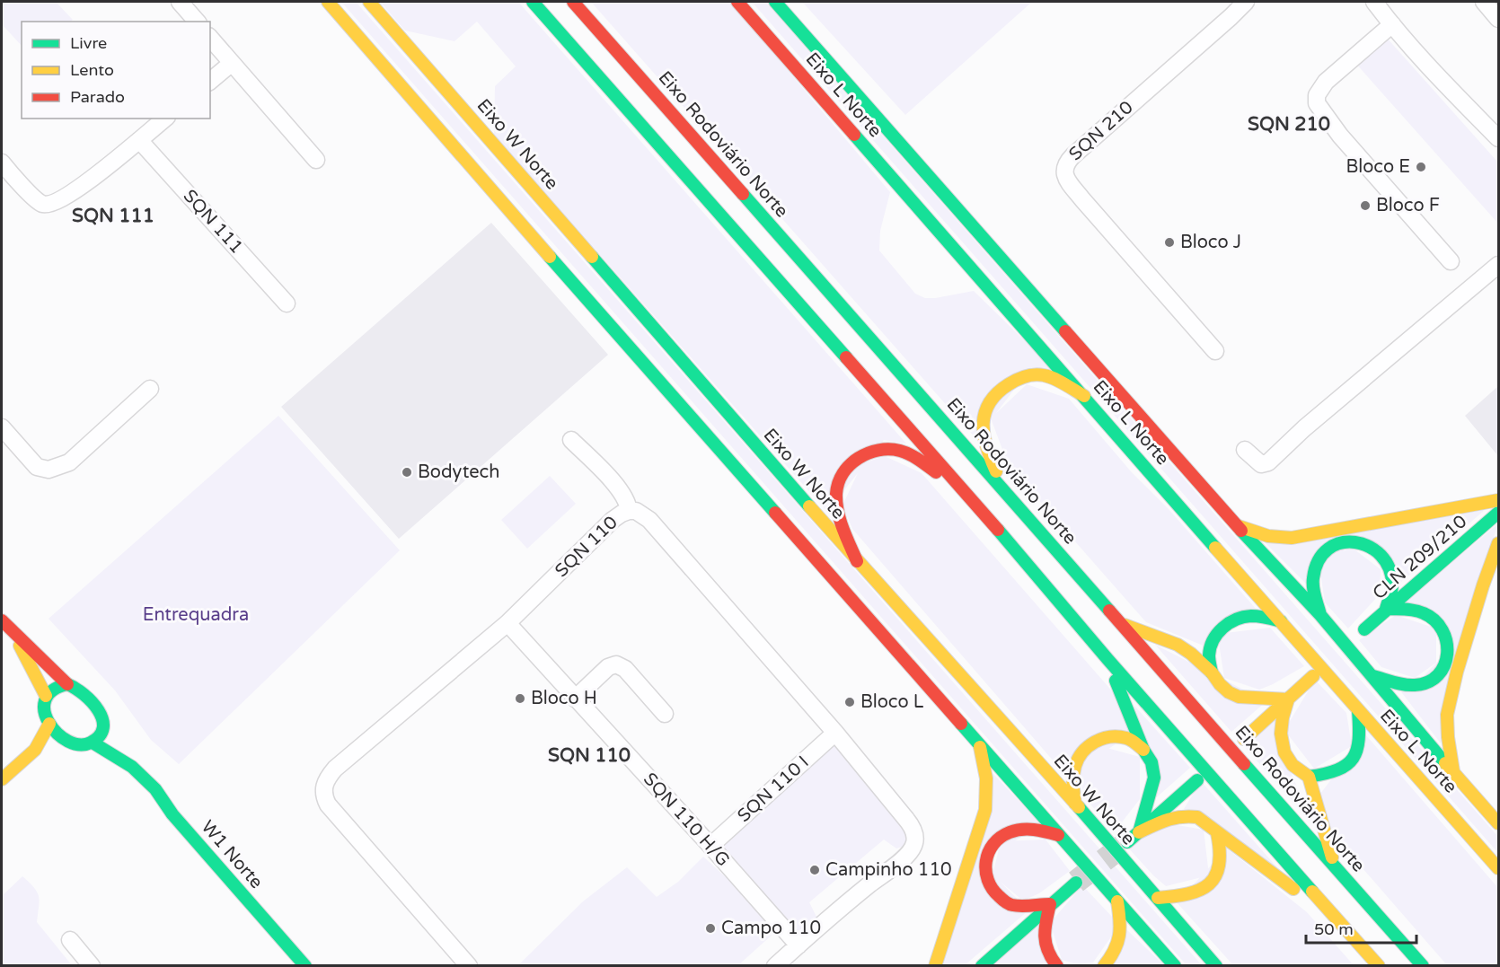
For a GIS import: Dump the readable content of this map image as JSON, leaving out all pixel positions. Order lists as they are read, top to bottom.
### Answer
{
  "streets": {
    "main road": [
      "Eixo L Norte",
      "Eixo W Norte",
      "Eixo Rodoviário Norte",
      "CLN 209/210",
      "W1 Norte"
    ],
    "street": [
      "SQN 210",
      "SQN 111",
      "SQN 110",
      "SQN 110 I",
      "SQN 110 H/G"
    ]
  },
  "crossings": [
    ["SQN 110", "SQN 110 I"],
    ["SQN 110", "SQN 110 H/G"],
    ["SQN 110 I", "SQN 110 H/G"]
  ],
  "districts": ["SQN 210", "SQN 111", "SQN 110"],
  "parks": ["Entrequadra"],
  "places": [
    "Bloco E",
    "Bloco F",
    "Bloco J",
    "Bodytech",
    "Bloco H",
    "Bloco L",
    "Campinho 110",
    "Campo 110"
  ],
  "legend": ["Livre", "Lento", "Parado"],
  "scale_bar": "50 m"
}
